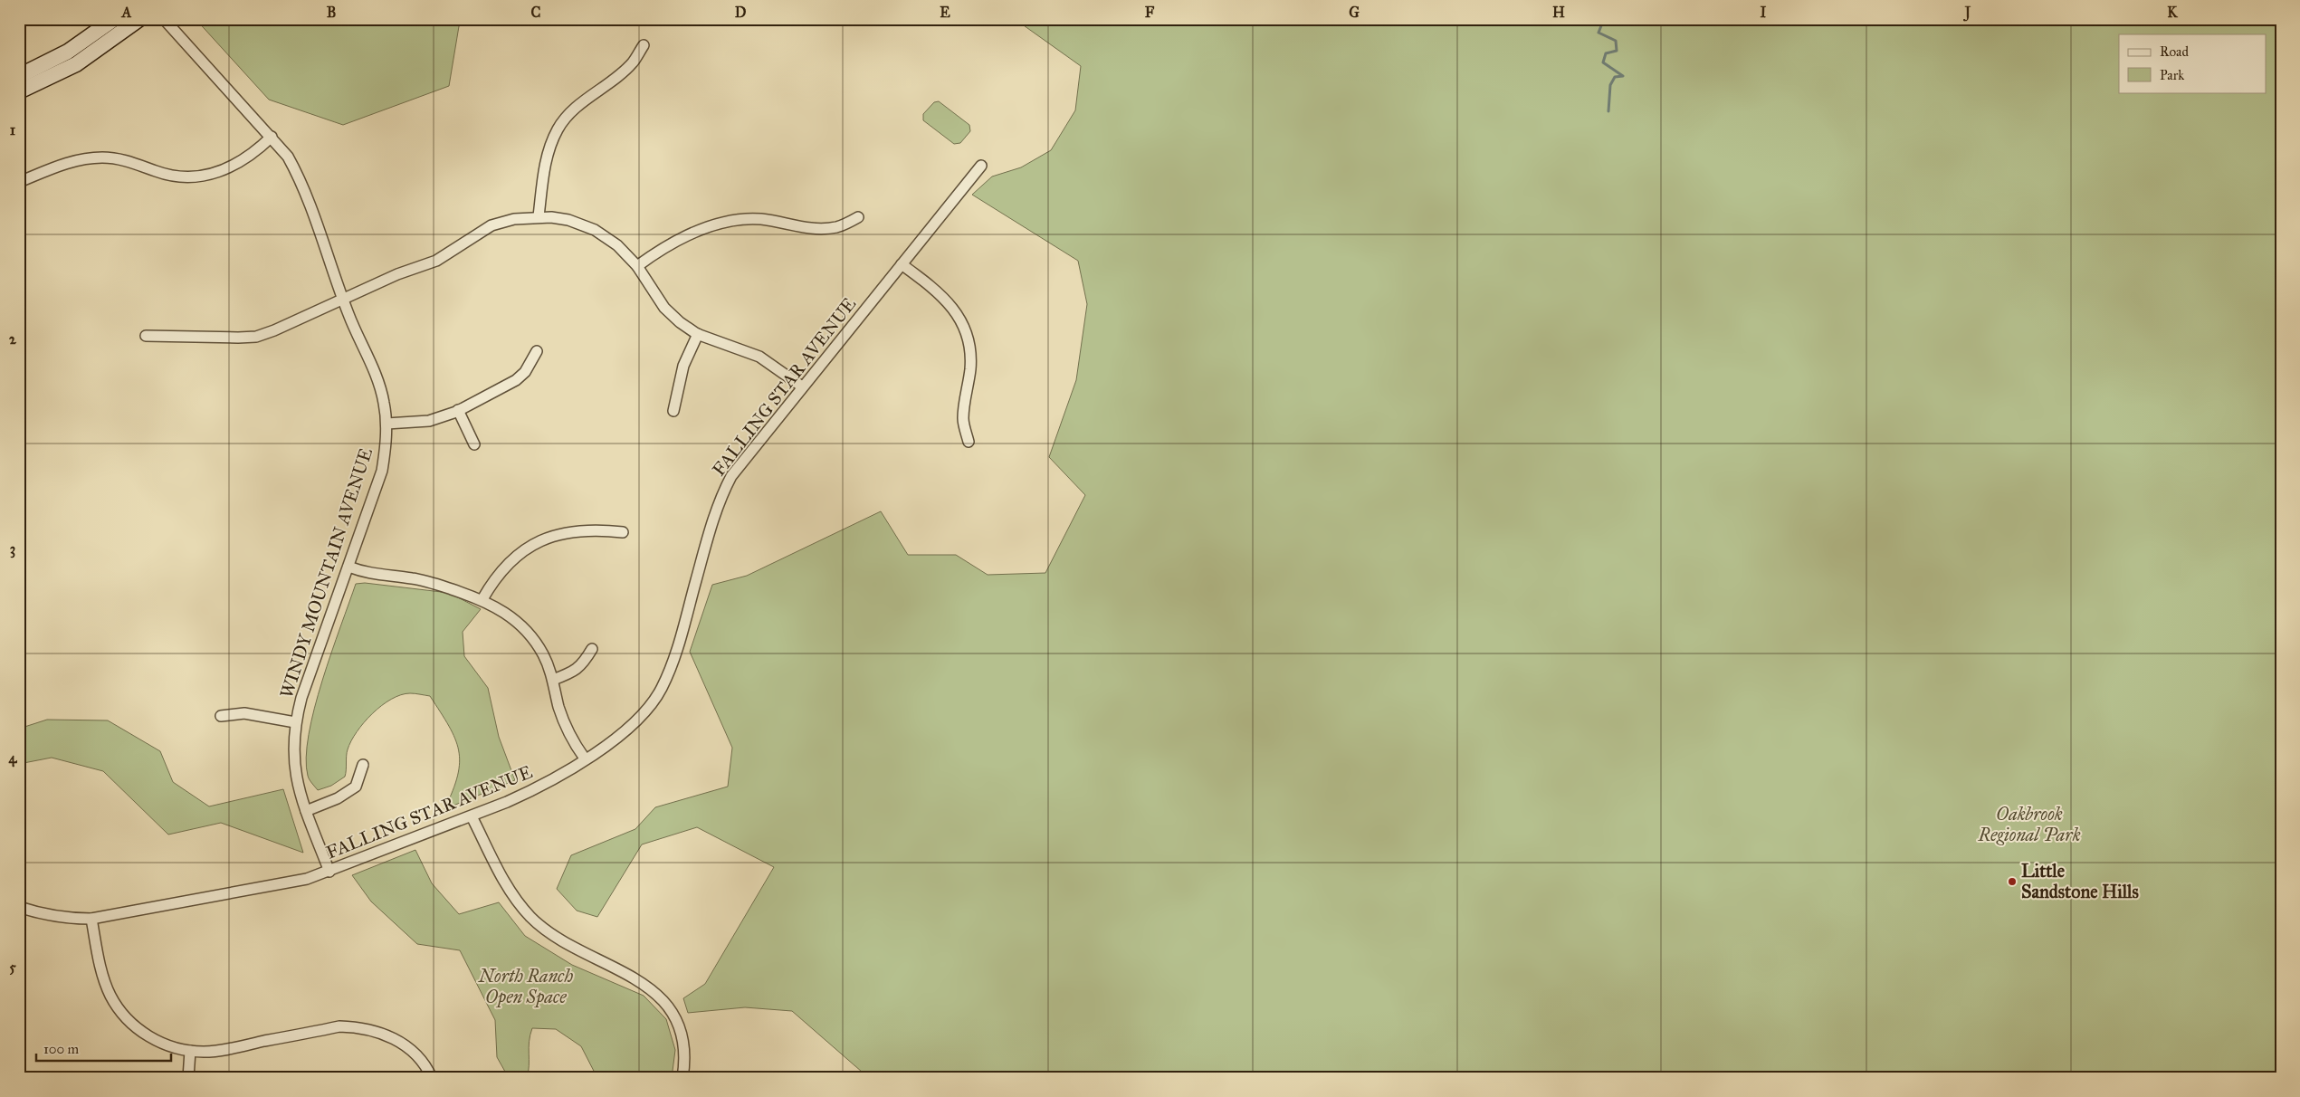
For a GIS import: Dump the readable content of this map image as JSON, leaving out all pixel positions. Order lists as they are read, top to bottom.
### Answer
{
  "streets": {
    "street": ["FALLING STAR AVENUE", "WINDY MOUNTAIN AVENUE"]
  },
  "crossings": [
    ["FALLING STAR AVENUE", "WINDY MOUNTAIN AVENUE"]
  ],
  "parks": ["Oakbrook Regional Park", "North Ranch Open Space"],
  "places": ["Little Sandstone Hills"],
  "legend": ["Road", "Park"],
  "scale_bar": "100 m",
  "grid": {
    "columns": [
      "A",
      "B",
      "C",
      "D",
      "E",
      "F",
      "G",
      "H",
      "I",
      "J",
      "K"
    ],
    "rows": [
      "1",
      "2",
      "3",
      "4",
      "5"
    ]
  }
}
